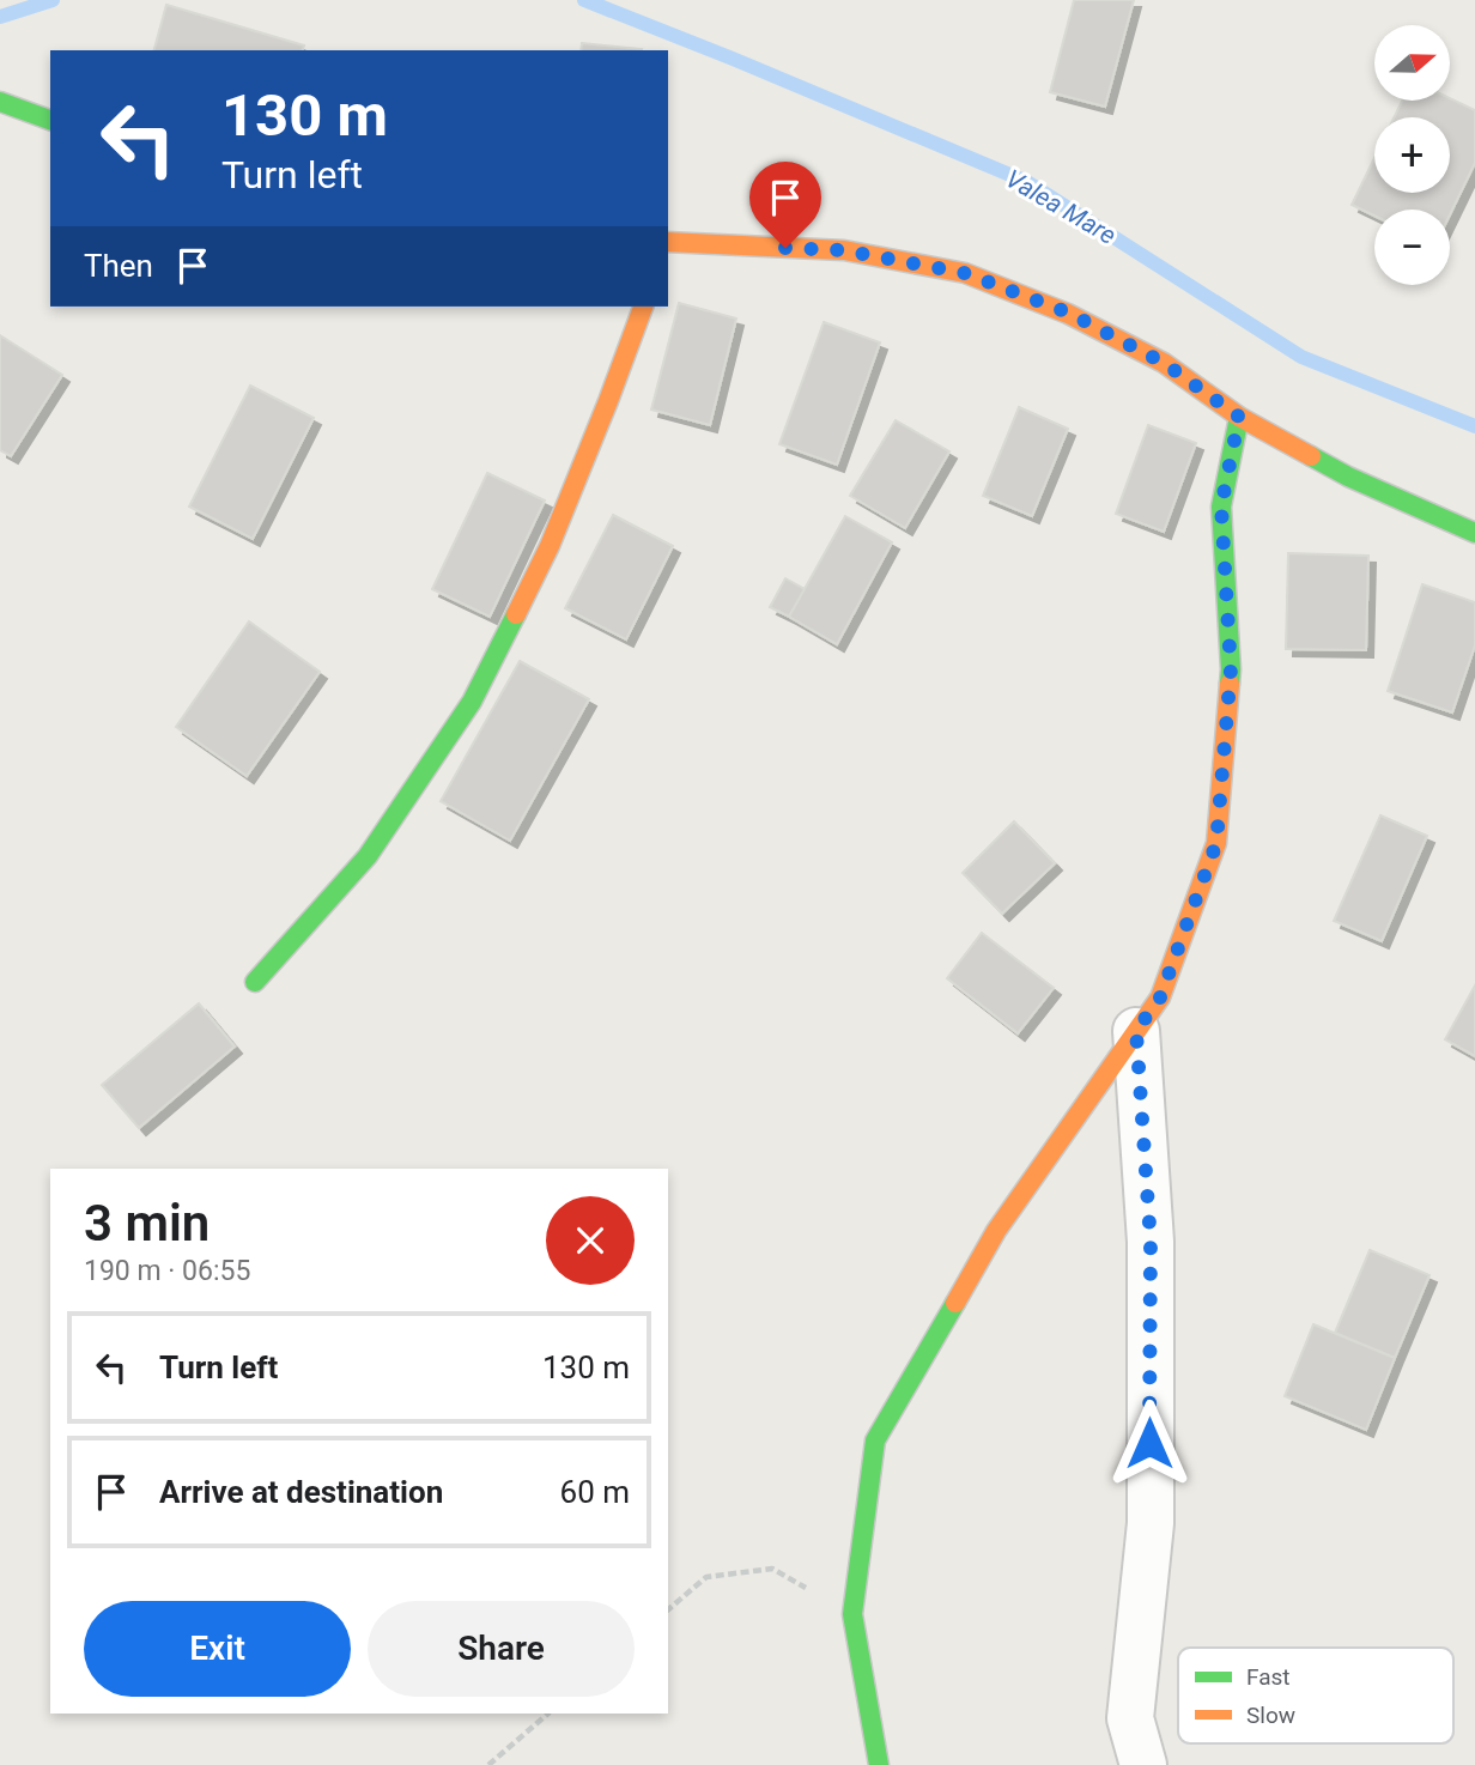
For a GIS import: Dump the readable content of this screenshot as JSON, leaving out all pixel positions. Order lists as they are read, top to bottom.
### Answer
{
  "water": ["Valea Mare"],
  "legend": ["Fast", "Slow"],
  "north": "right",
  "page": {
    "map_buttons": ["+", "−"],
    "turn": ["130 m", "Turn left"],
    "then": "Then",
    "heading": ["3 min", "190 m · 06:55"],
    "list": [
      {
        "name": "Turn left",
        "value": "130 m"
      },
      {
        "name": "Arrive at destination",
        "value": "60 m"
      }
    ],
    "buttons": ["Exit", "Share"]
  }
}
